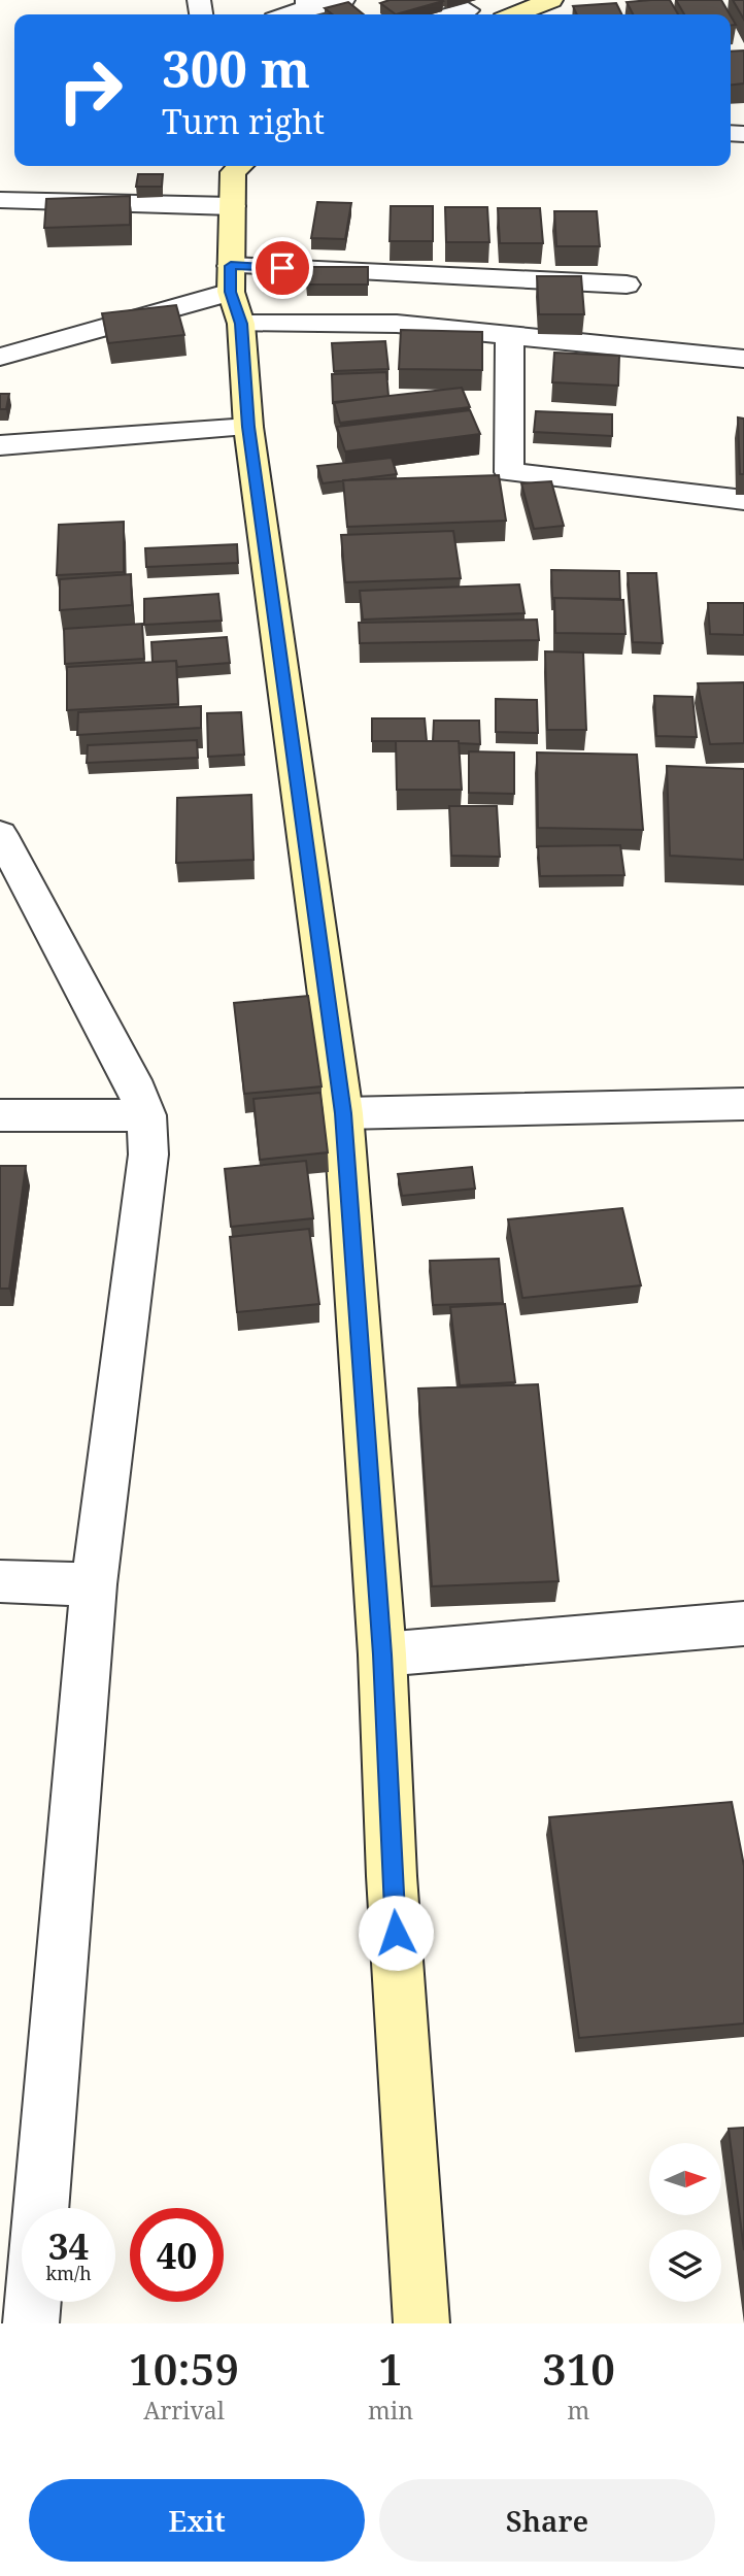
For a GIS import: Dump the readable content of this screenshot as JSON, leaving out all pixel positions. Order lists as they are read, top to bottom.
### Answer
{
  "north": "right",
  "page": {
    "turn": ["300 m", "Turn right"],
    "speed": "34 km/h",
    "limit": "40",
    "eta": [
      "10:59",
      "Arrival",
      "1",
      "min",
      "310",
      "m"
    ],
    "buttons": ["Exit", "Share"]
  }
}
